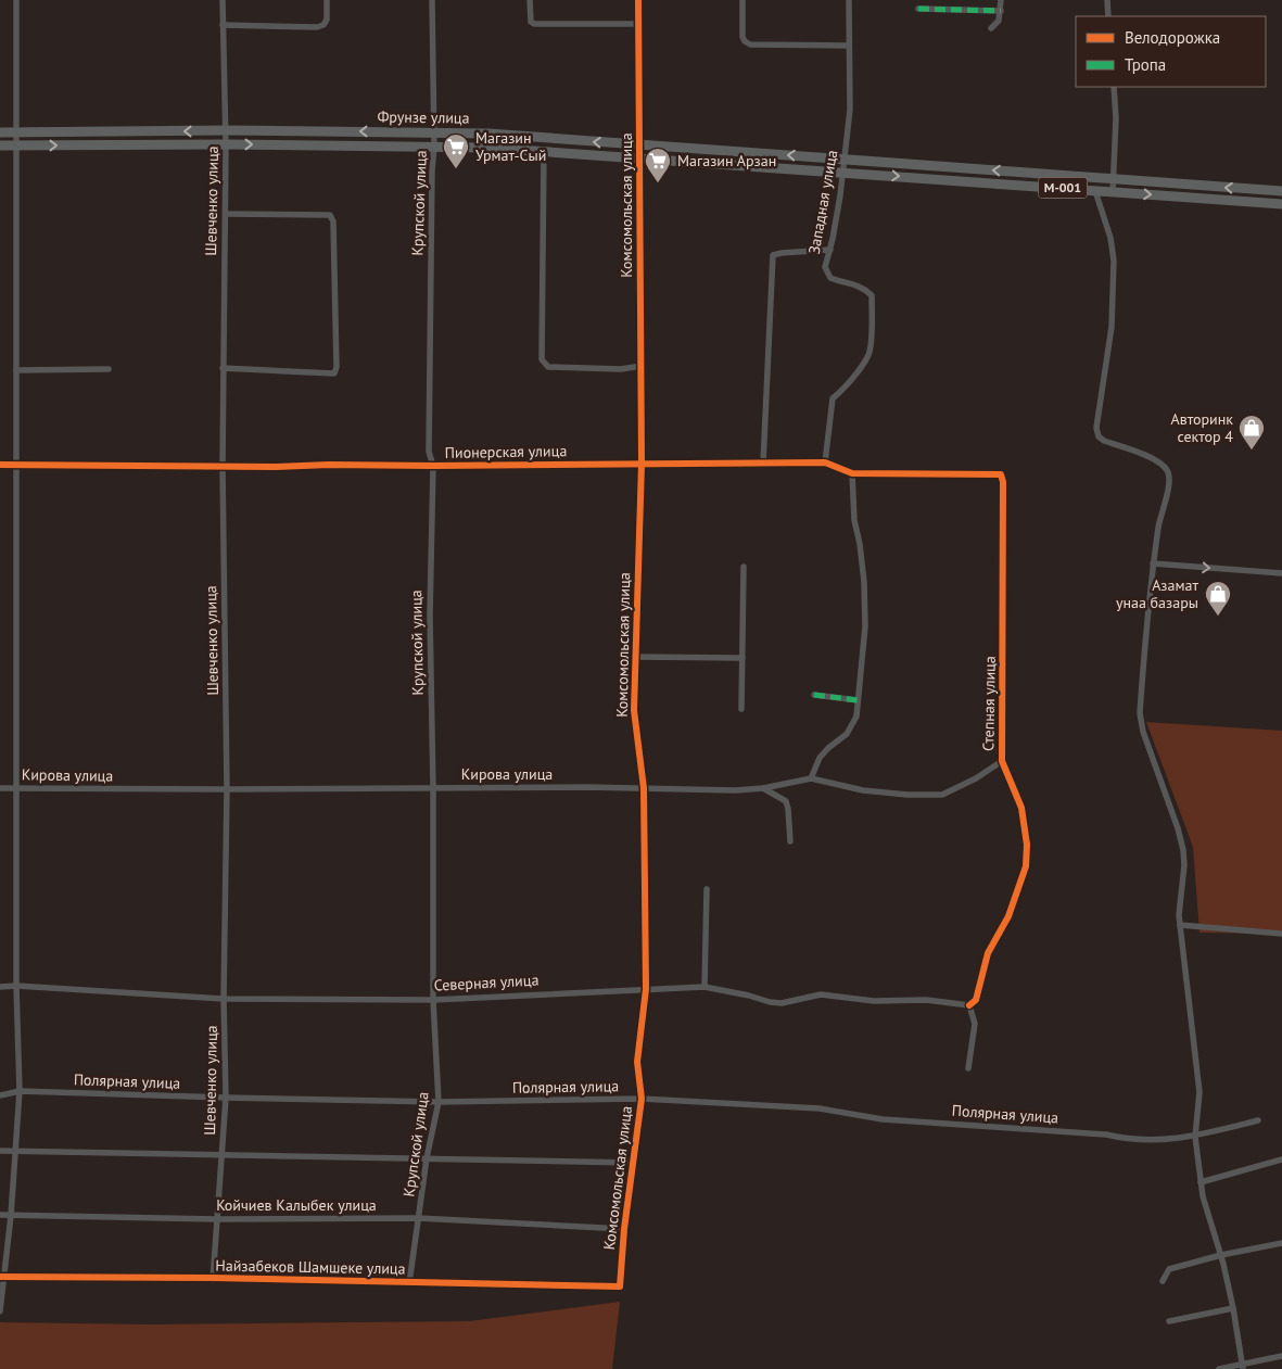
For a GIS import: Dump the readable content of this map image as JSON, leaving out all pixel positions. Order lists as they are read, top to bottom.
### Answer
{
  "streets": {
    "main road": ["Фрунзе улица", "M-001"],
    "street": [
      "Шевченко улица",
      "Западная улица",
      "Крупской улица",
      "Комсомольская улица",
      "Пионерская улица",
      "Степная улица",
      "Кирова улица",
      "Северная улица",
      "Полярная улица",
      "Койчиев Калыбек улица",
      "Найзабеков Шамшеке улица"
    ]
  },
  "crossings": [
    ["Фрунзе улица", "M-001"],
    ["Фрунзе улица", "Шевченко улица"],
    ["Фрунзе улица", "Западная улица"],
    ["Фрунзе улица", "Крупской улица"],
    ["Фрунзе улица", "Комсомольская улица"],
    ["M-001", "Западная улица"],
    ["Шевченко улица", "Пионерская улица"],
    ["Шевченко улица", "Кирова улица"],
    ["Шевченко улица", "Северная улица"],
    ["Шевченко улица", "Полярная улица"],
    ["Шевченко улица", "Койчиев Калыбек улица"],
    ["Шевченко улица", "Найзабеков Шамшеке улица"],
    ["Западная улица", "Пионерская улица"],
    ["Крупской улица", "Пионерская улица"],
    ["Крупской улица", "Кирова улица"],
    ["Крупской улица", "Северная улица"],
    ["Крупской улица", "Полярная улица"],
    ["Крупской улица", "Койчиев Калыбек улица"],
    ["Крупской улица", "Найзабеков Шамшеке улица"],
    ["Комсомольская улица", "Пионерская улица"],
    ["Комсомольская улица", "Кирова улица"],
    ["Комсомольская улица", "Северная улица"],
    ["Комсомольская улица", "Полярная улица"],
    ["Комсомольская улица", "Койчиев Калыбек улица"],
    ["Комсомольская улица", "Найзабеков Шамшеке улица"],
    ["Пионерская улица", "Степная улица"],
    ["Степная улица", "Кирова улица"],
    ["Степная улица", "Северная улица"]
  ],
  "places": {
    "supermarket": ["Магазин Урмат-Сый", "Магазин Арзан"],
    "shop": ["Авторинк сектор 4", "Азамат унаа базары"]
  },
  "legend": ["Велодорожка", "Тропа"]
}
